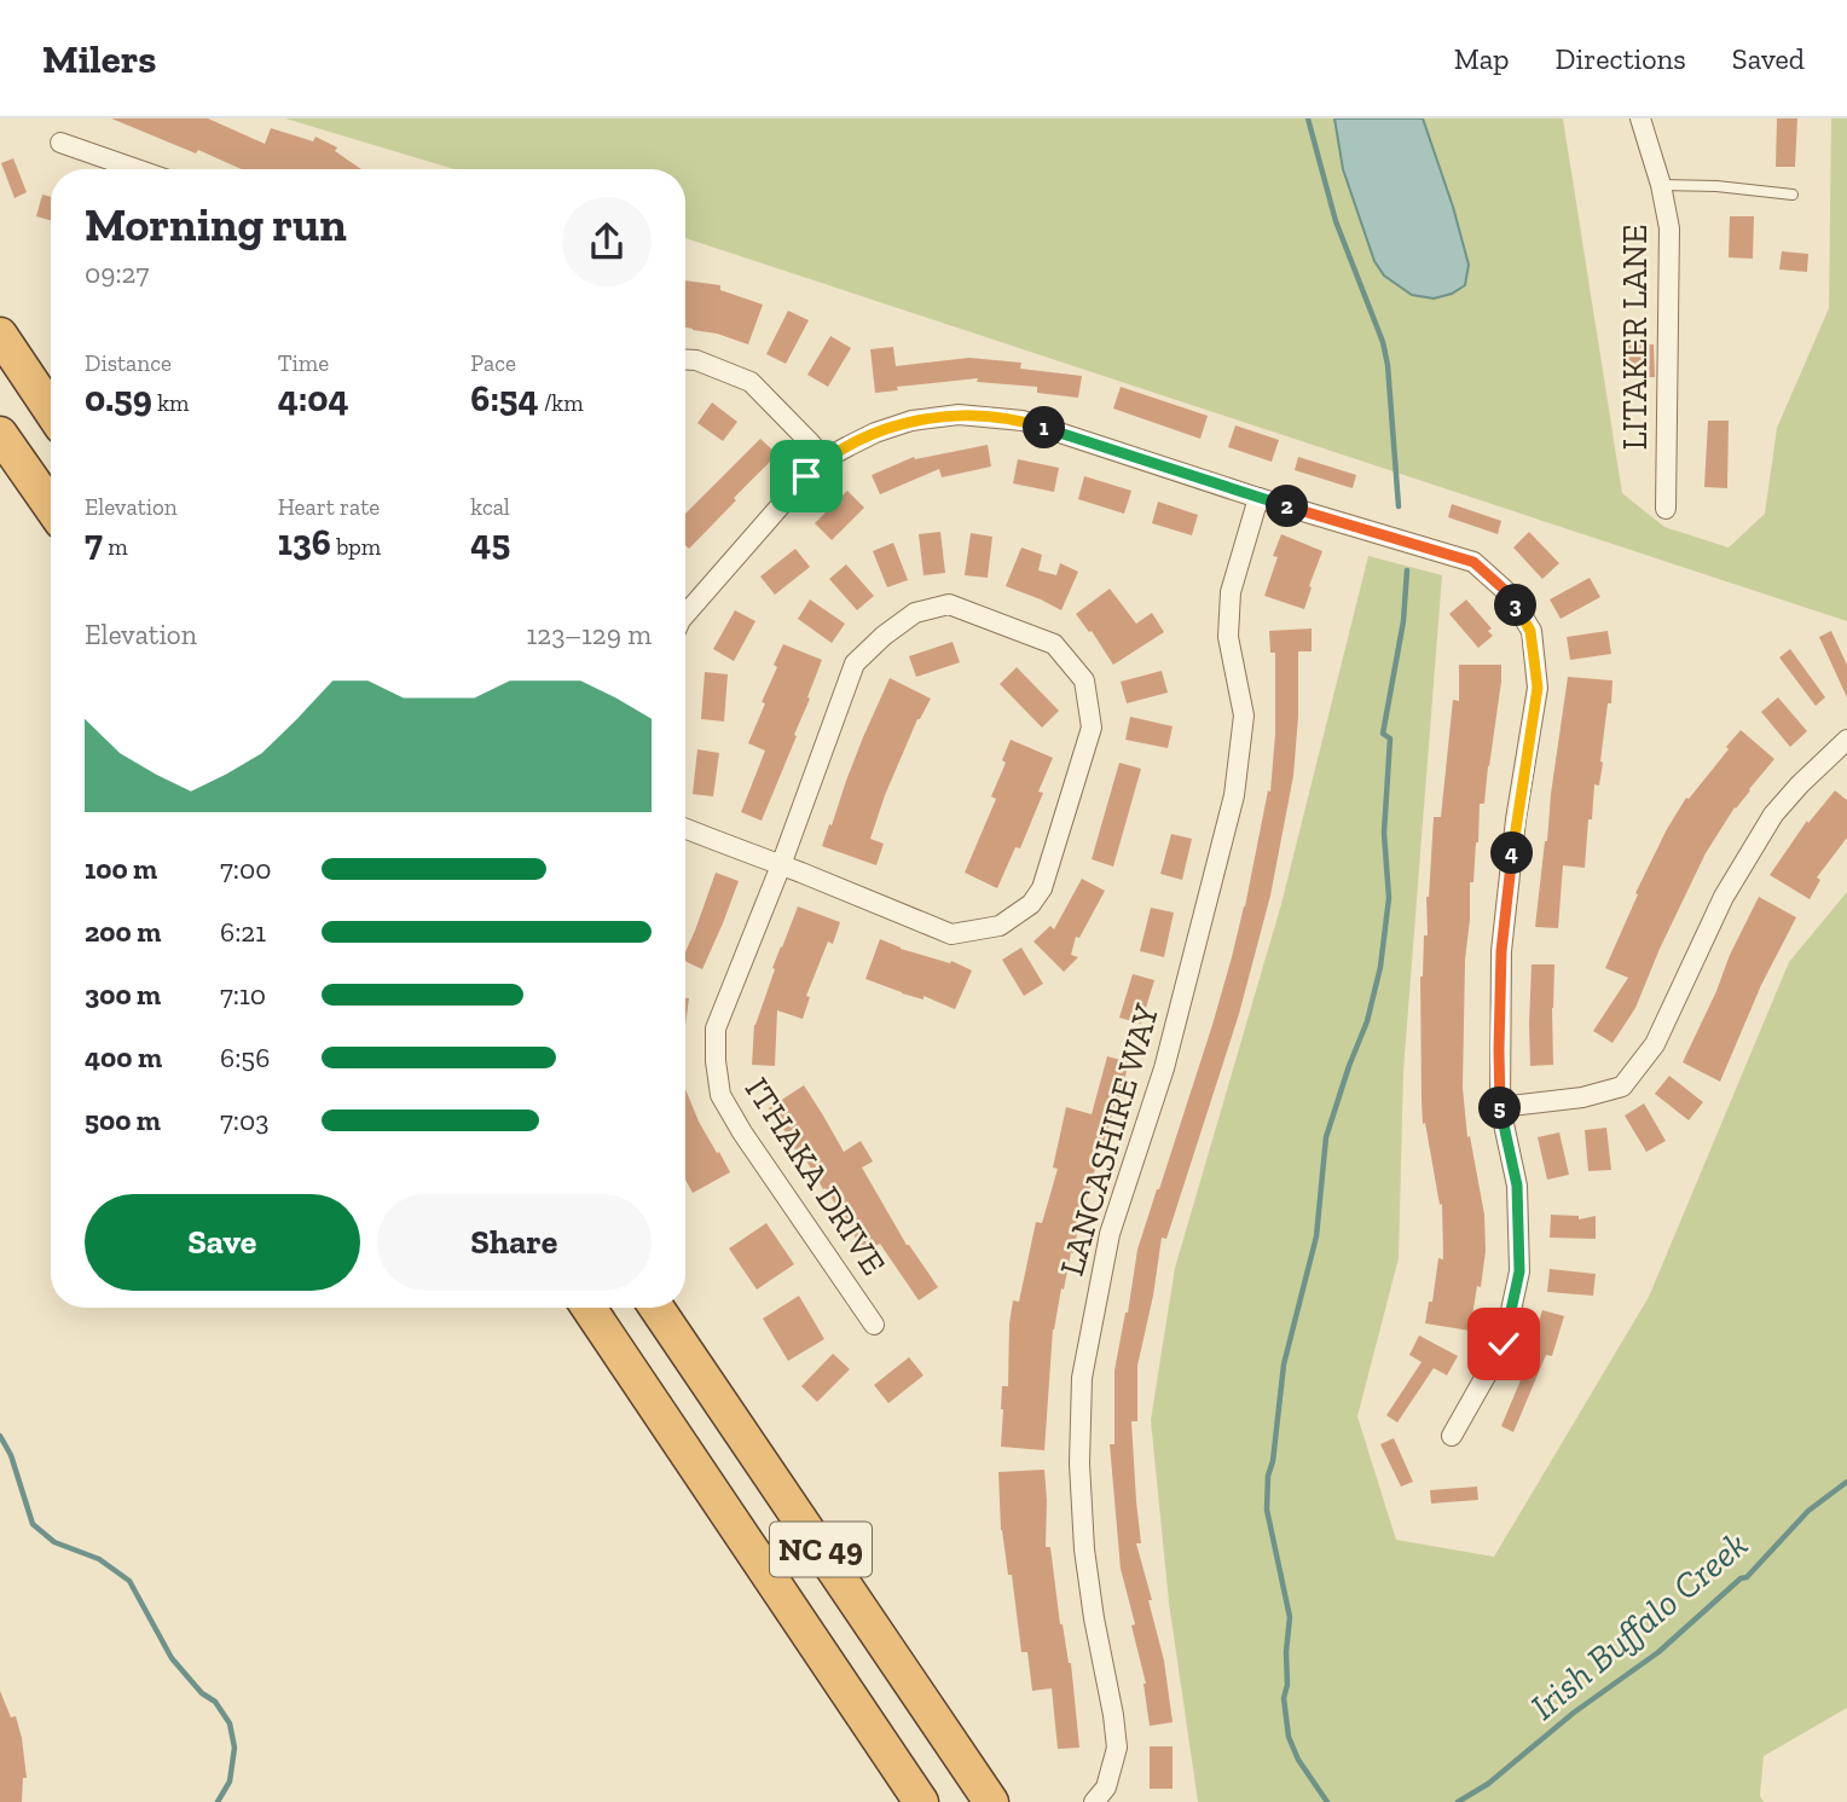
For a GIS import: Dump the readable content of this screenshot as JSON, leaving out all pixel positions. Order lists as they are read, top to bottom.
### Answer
{
  "streets": {
    "highway": ["NC 49"],
    "street": ["LITAKER LANE", "LANCASHIRE WAY", "ITHAKA DRIVE"]
  },
  "water": ["Irish Buffalo Creek"],
  "page": {
    "header": "Milers",
    "nav": ["Map", "Directions", "Saved"],
    "heading": ["Morning run", "09:27"],
    "stats": [
      ["Distance", "0.59 km"],
      ["Time", "4:04"],
      ["Pace", "6:54 /km"],
      ["Elevation", "7 m"],
      ["Heart rate", "136 bpm"],
      ["kcal", "45"]
    ],
    "pins": [
      "1",
      "2",
      "3",
      "4",
      "5"
    ],
    "chart": ["Elevation", "123–129 m"],
    "list": [
      {
        "name": "100 m",
        "note": "7:00"
      },
      {
        "name": "200 m",
        "note": "6:21"
      },
      {
        "name": "300 m",
        "note": "7:10"
      },
      {
        "name": "400 m",
        "note": "6:56"
      },
      {
        "name": "500 m",
        "note": "7:03"
      }
    ],
    "buttons": ["Save", "Share"]
  }
}
